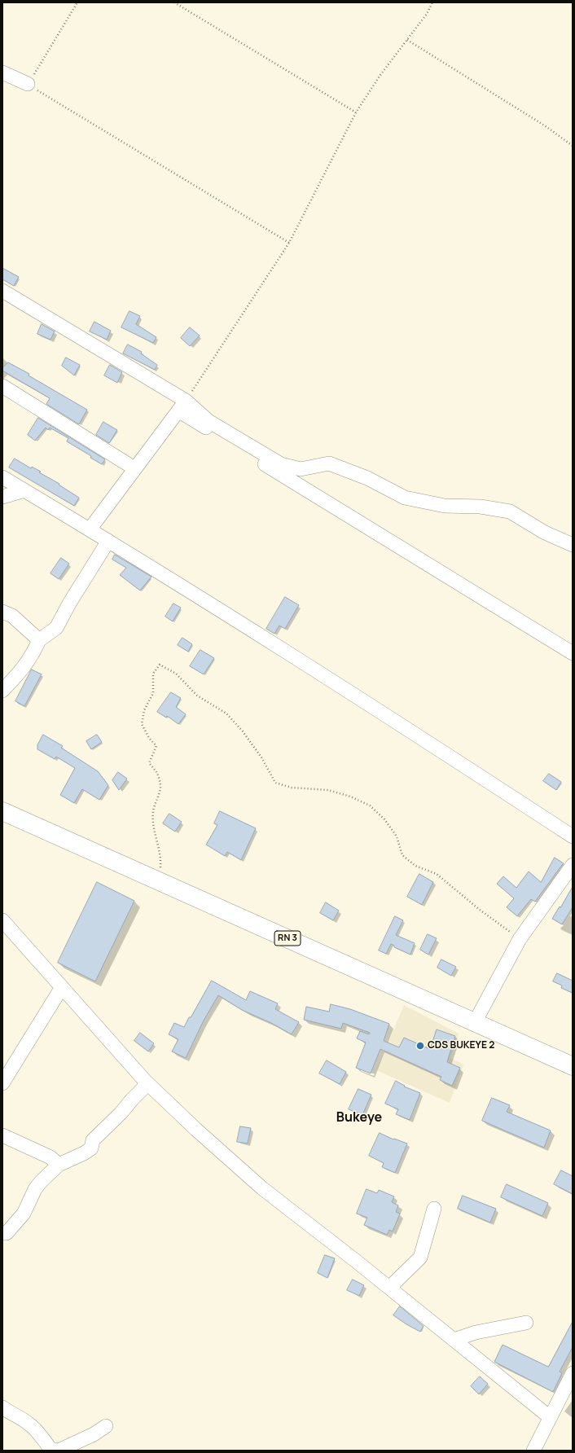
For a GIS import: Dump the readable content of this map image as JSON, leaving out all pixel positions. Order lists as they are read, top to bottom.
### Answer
{
  "streets": {
    "highway": ["RN 3"]
  },
  "districts": ["Bukeye"],
  "places": ["CDS BUKEYE 2"]
}
